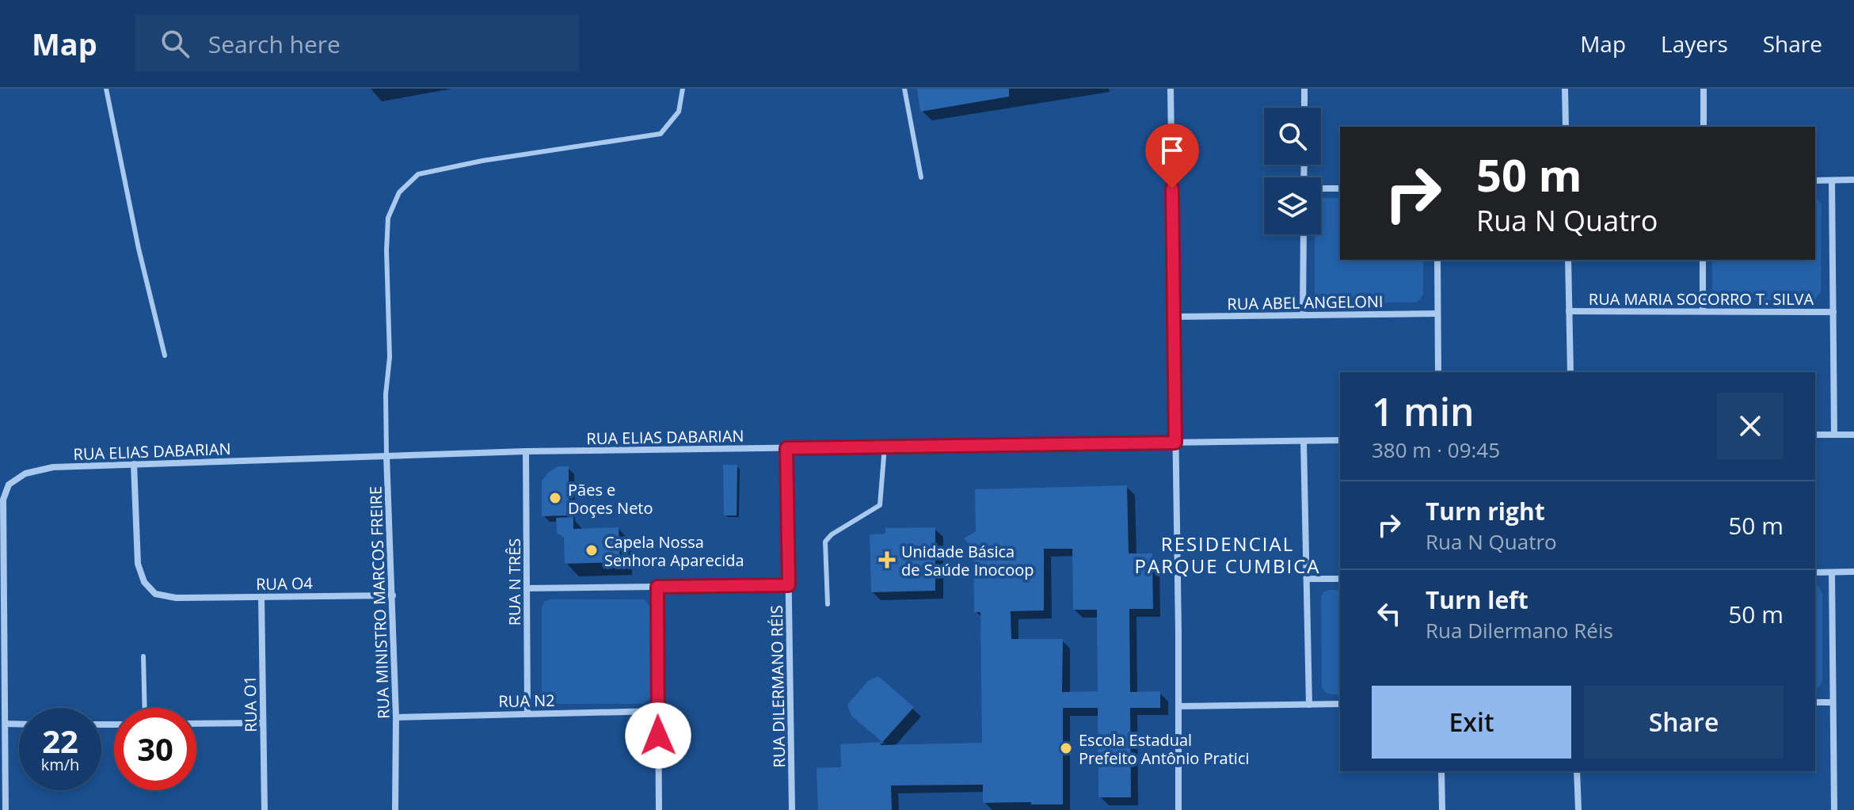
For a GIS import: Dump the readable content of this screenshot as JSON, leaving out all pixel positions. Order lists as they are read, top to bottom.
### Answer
{
  "streets": {
    "street": [
      "RUA MARIA SOCORRO T. SILVA",
      "RUA ABEL ANGELONI",
      "RUA ELIAS DABARIAN",
      "RUA N TRÊS",
      "RUA O4",
      "RUA MINISTRO MARCOS FREIRE",
      "RUA DILERMANO RÉIS",
      "RUA N2",
      "RUA O1"
    ]
  },
  "crossings": [
    ["RUA ELIAS DABARIAN", "RUA N TRÊS"],
    ["RUA ELIAS DABARIAN", "RUA O4"],
    ["RUA ELIAS DABARIAN", "RUA MINISTRO MARCOS FREIRE"],
    ["RUA ELIAS DABARIAN", "RUA DILERMANO RÉIS"],
    ["RUA N TRÊS", "RUA N2"],
    ["RUA O4", "RUA MINISTRO MARCOS FREIRE"],
    ["RUA O4", "RUA O1"],
    ["RUA MINISTRO MARCOS FREIRE", "RUA N2"]
  ],
  "districts": ["RESIDENCIAL PARQUE CUMBICA"],
  "places": {
    "other": ["Pães e Doçes Neto", "Capela Nossa Senhora Aparecida", "Escola Estadual Prefeito Antônio Pratici"],
    "health": ["Unidade Básica de Saúde Inocoop"]
  },
  "page": {
    "header": "Map",
    "search": "Search here",
    "nav": ["Map", "Layers", "Share"],
    "turn": ["50 m", "Rua N Quatro"],
    "heading": ["1 min", "380 m · 09:45"],
    "list": [
      {
        "name": "Turn right",
        "note": "Rua N Quatro",
        "value": "50 m"
      },
      {
        "name": "Turn left",
        "note": "Rua Dilermano Réis",
        "value": "50 m"
      }
    ],
    "buttons": ["Exit", "Share"],
    "speed": "22 km/h",
    "limit": "30"
  }
}
